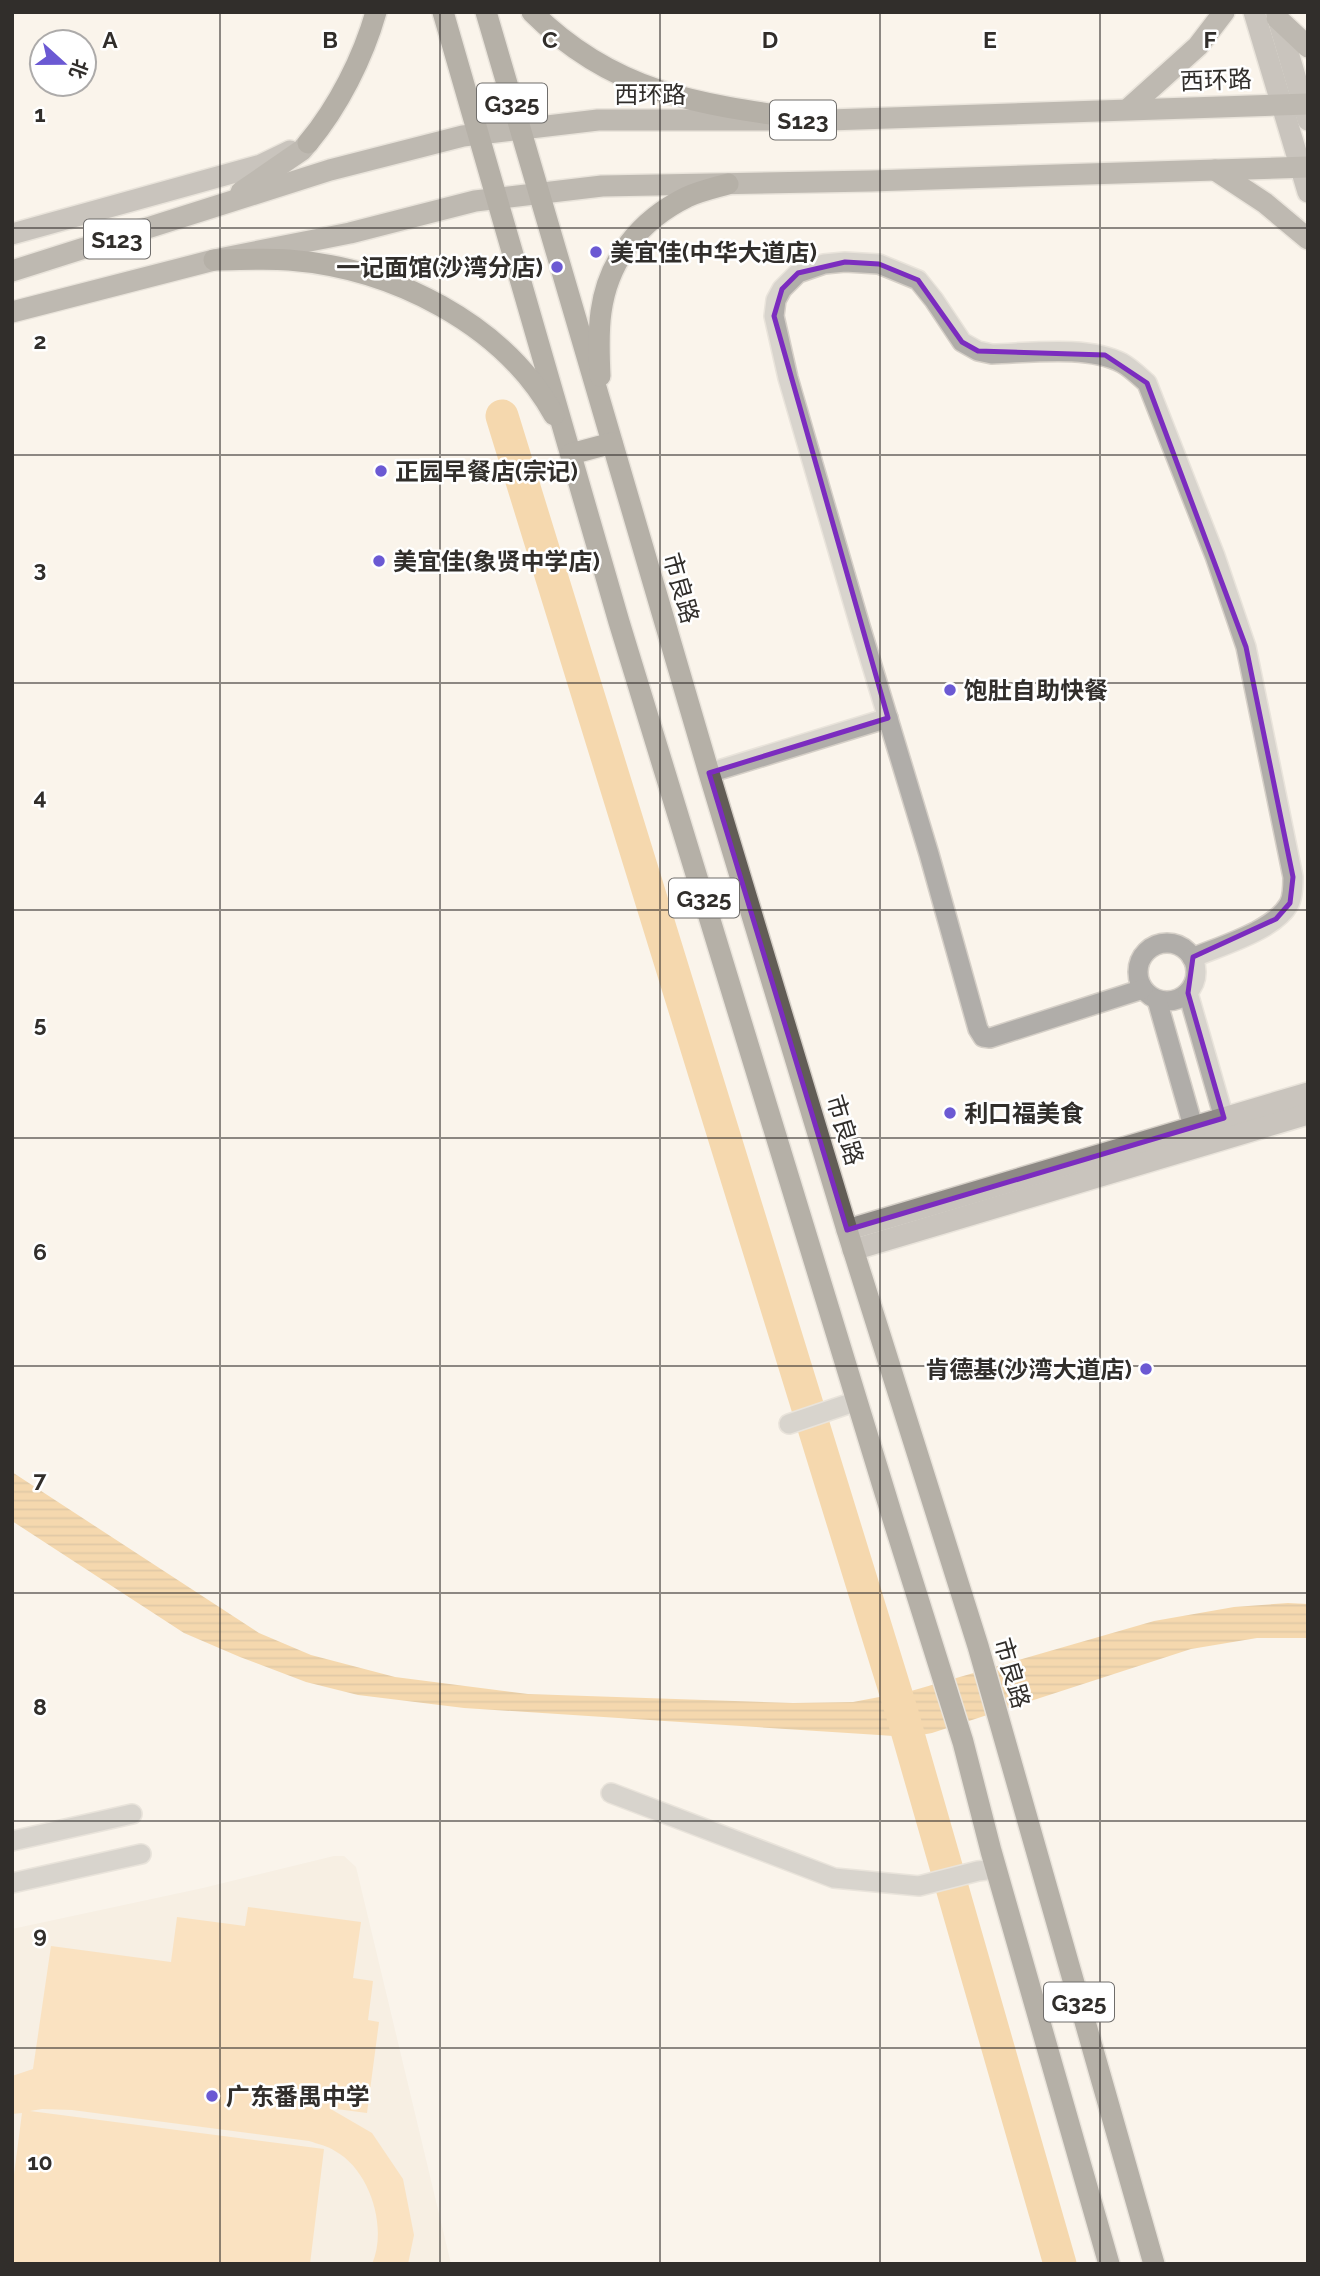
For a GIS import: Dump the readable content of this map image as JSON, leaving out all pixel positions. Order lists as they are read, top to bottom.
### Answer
{
  "streets": {
    "highway": ["G325", "市良路"],
    "main road": ["西环路", "S123"]
  },
  "crossings": [
    ["西环路", "G325"],
    ["西环路", "市良路"],
    ["G325", "S123"],
    ["S123", "市良路"]
  ],
  "places": [
    "美宜佳(中华大道店)",
    "一记面馆(沙湾分店)",
    "正园早餐店(宗记)",
    "美宜佳(象贤中学店)",
    "饱肚自助快餐",
    "利口福美食",
    "肯德基(沙湾大道店)",
    "广东番禺中学"
  ],
  "north": "right",
  "grid": {
    "columns": [
      "A",
      "B",
      "C",
      "D",
      "E",
      "F"
    ],
    "rows": [
      "1",
      "2",
      "3",
      "4",
      "5",
      "6",
      "7",
      "8",
      "9",
      "10"
    ]
  }
}
